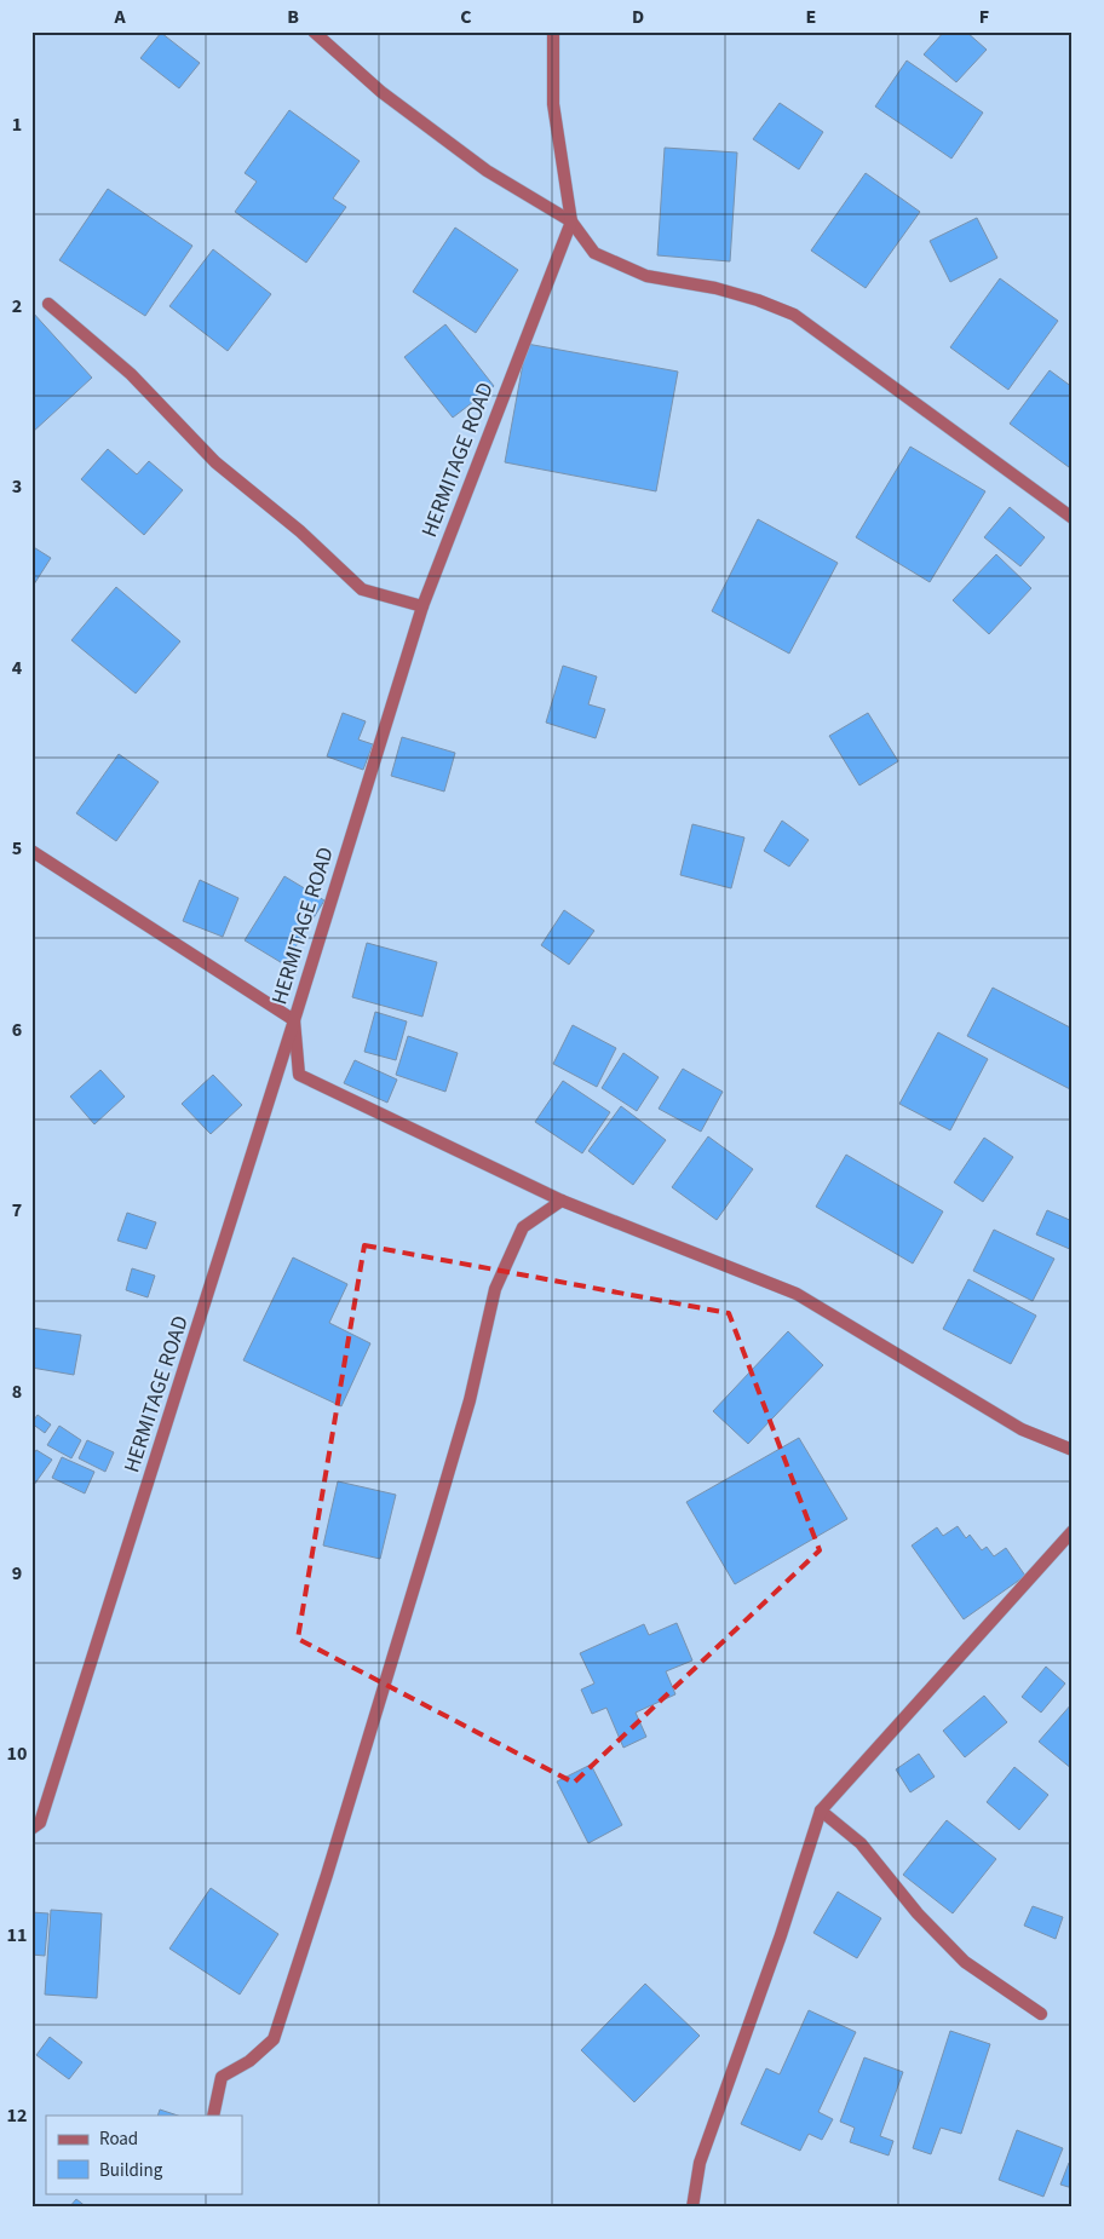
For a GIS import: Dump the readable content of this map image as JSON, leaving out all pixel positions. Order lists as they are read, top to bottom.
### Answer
{
  "streets": {
    "street": ["HERMITAGE ROAD"]
  },
  "legend": ["Road", "Building"],
  "grid": {
    "columns": [
      "A",
      "B",
      "C",
      "D",
      "E",
      "F"
    ],
    "rows": [
      "1",
      "2",
      "3",
      "4",
      "5",
      "6",
      "7",
      "8",
      "9",
      "10",
      "11",
      "12"
    ]
  }
}
